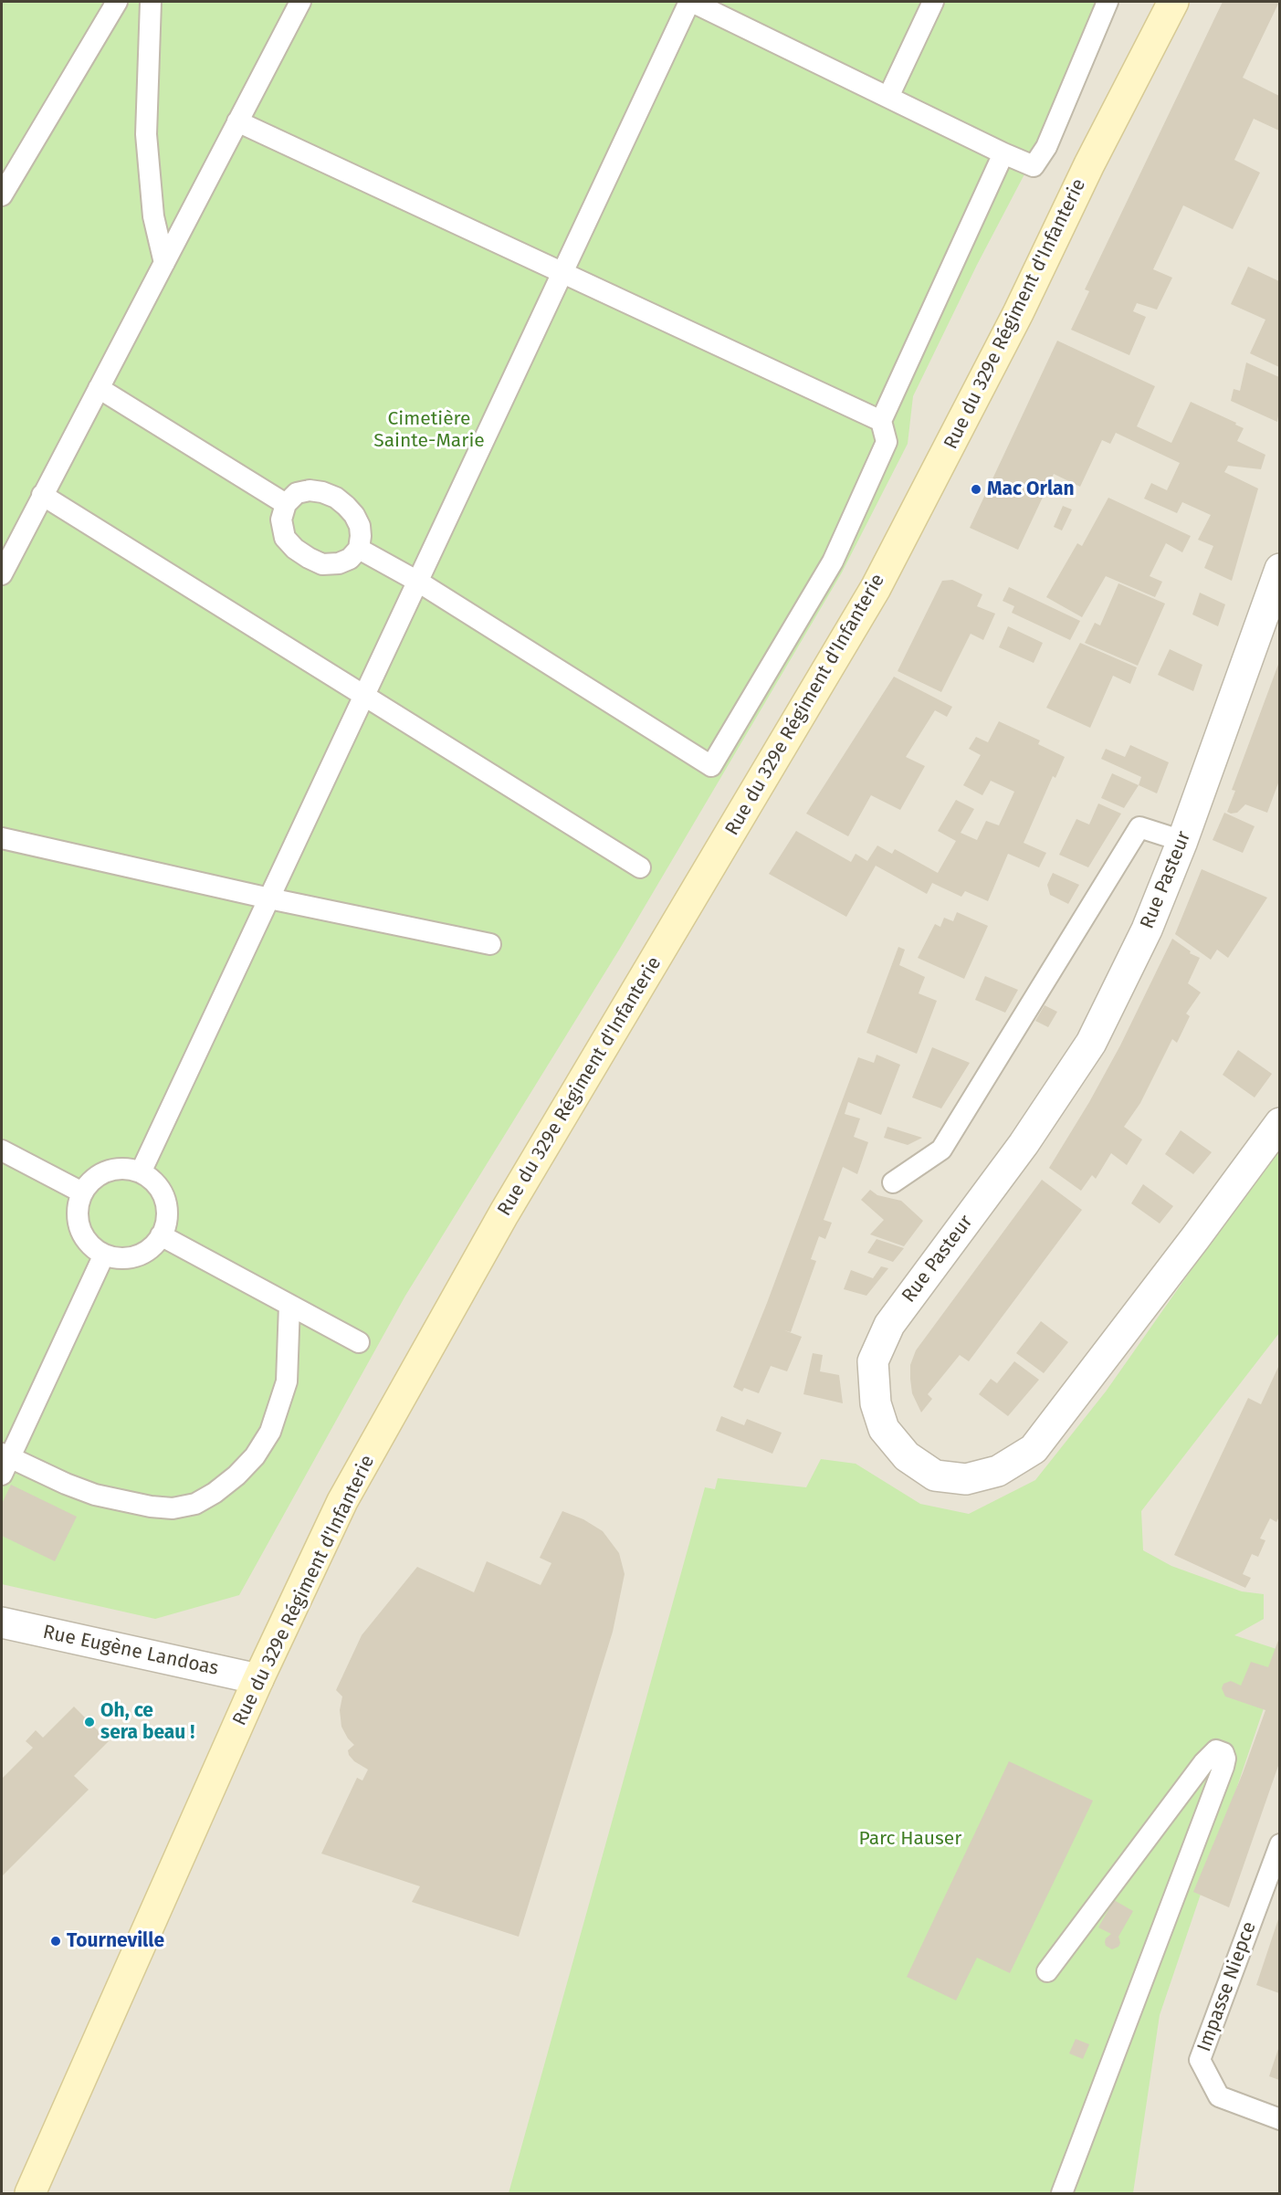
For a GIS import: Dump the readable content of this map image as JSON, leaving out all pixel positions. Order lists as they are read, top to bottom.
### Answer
{
  "streets": {
    "street": ["Rue du 329e Régiment d'Infanterie", "Rue Pasteur", "Rue Eugène Landoas"],
    "lane": ["Impasse Niepce"]
  },
  "crossings": [
    ["Rue du 329e Régiment d'Infanterie", "Rue Eugène Landoas"]
  ],
  "parks": ["Cimetière Sainte-Marie", "Parc Hauser"],
  "places": ["Mac Orlan", "Oh, ce sera beau !", "Tourneville"]
}
